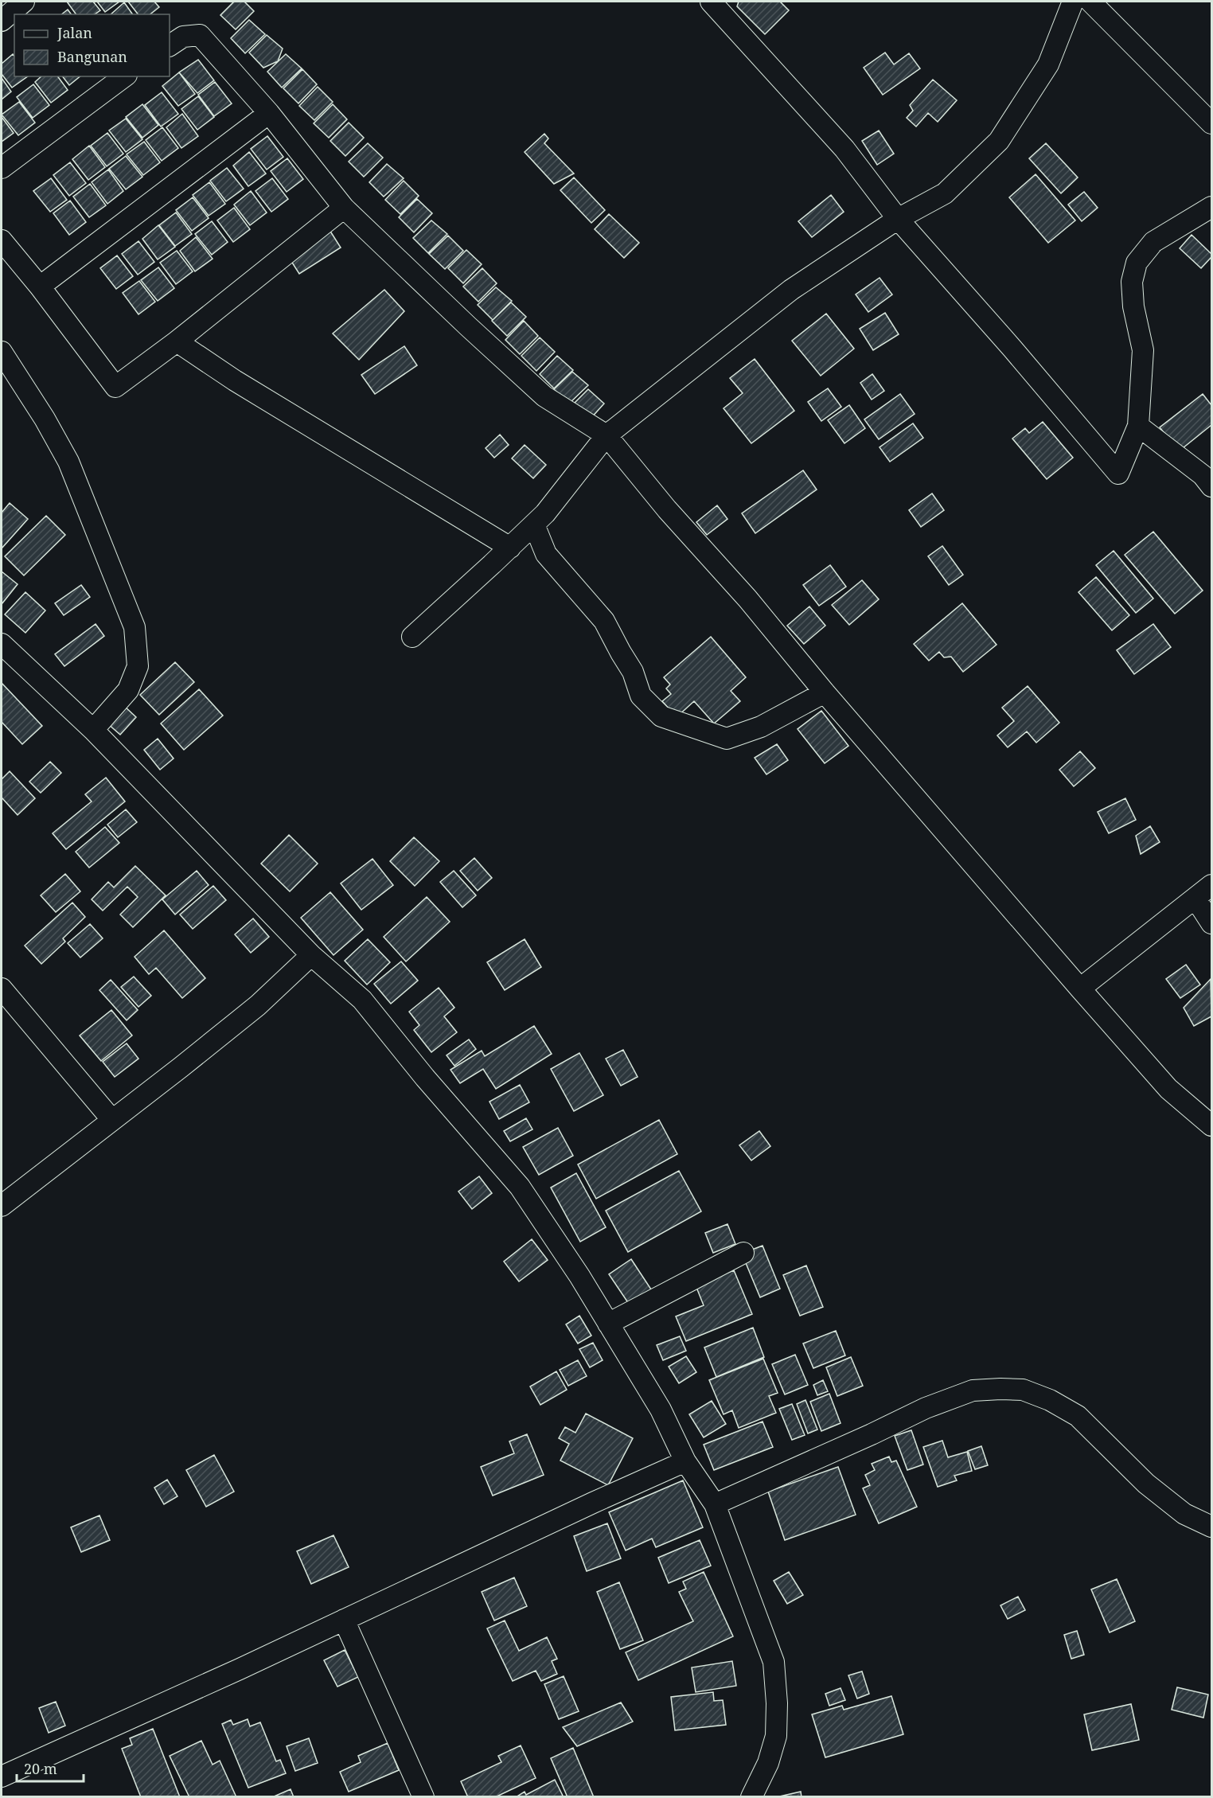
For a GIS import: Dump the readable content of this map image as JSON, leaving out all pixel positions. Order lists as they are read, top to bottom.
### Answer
{
  "legend": ["Jalan", "Bangunan"],
  "scale_bar": "20 m"
}
